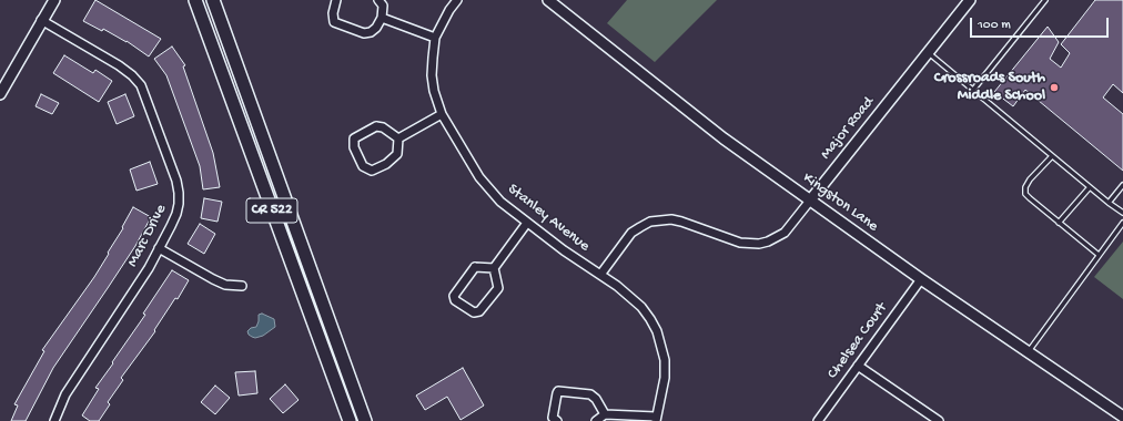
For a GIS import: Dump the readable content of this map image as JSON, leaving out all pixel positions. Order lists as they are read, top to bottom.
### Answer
{
  "streets": {
    "main road": ["CR 522"],
    "street": [
      "Major Road",
      "Kingston Lane",
      "Stanley Avenue",
      "Marc Drive",
      "Chelsea Court"
    ]
  },
  "crossings": [
    ["Major Road", "Kingston Lane"],
    ["Major Road", "Stanley Avenue"],
    ["Kingston Lane", "Chelsea Court"]
  ],
  "places": ["Crossroads South Middle School"],
  "scale_bar": "100 m"
}
